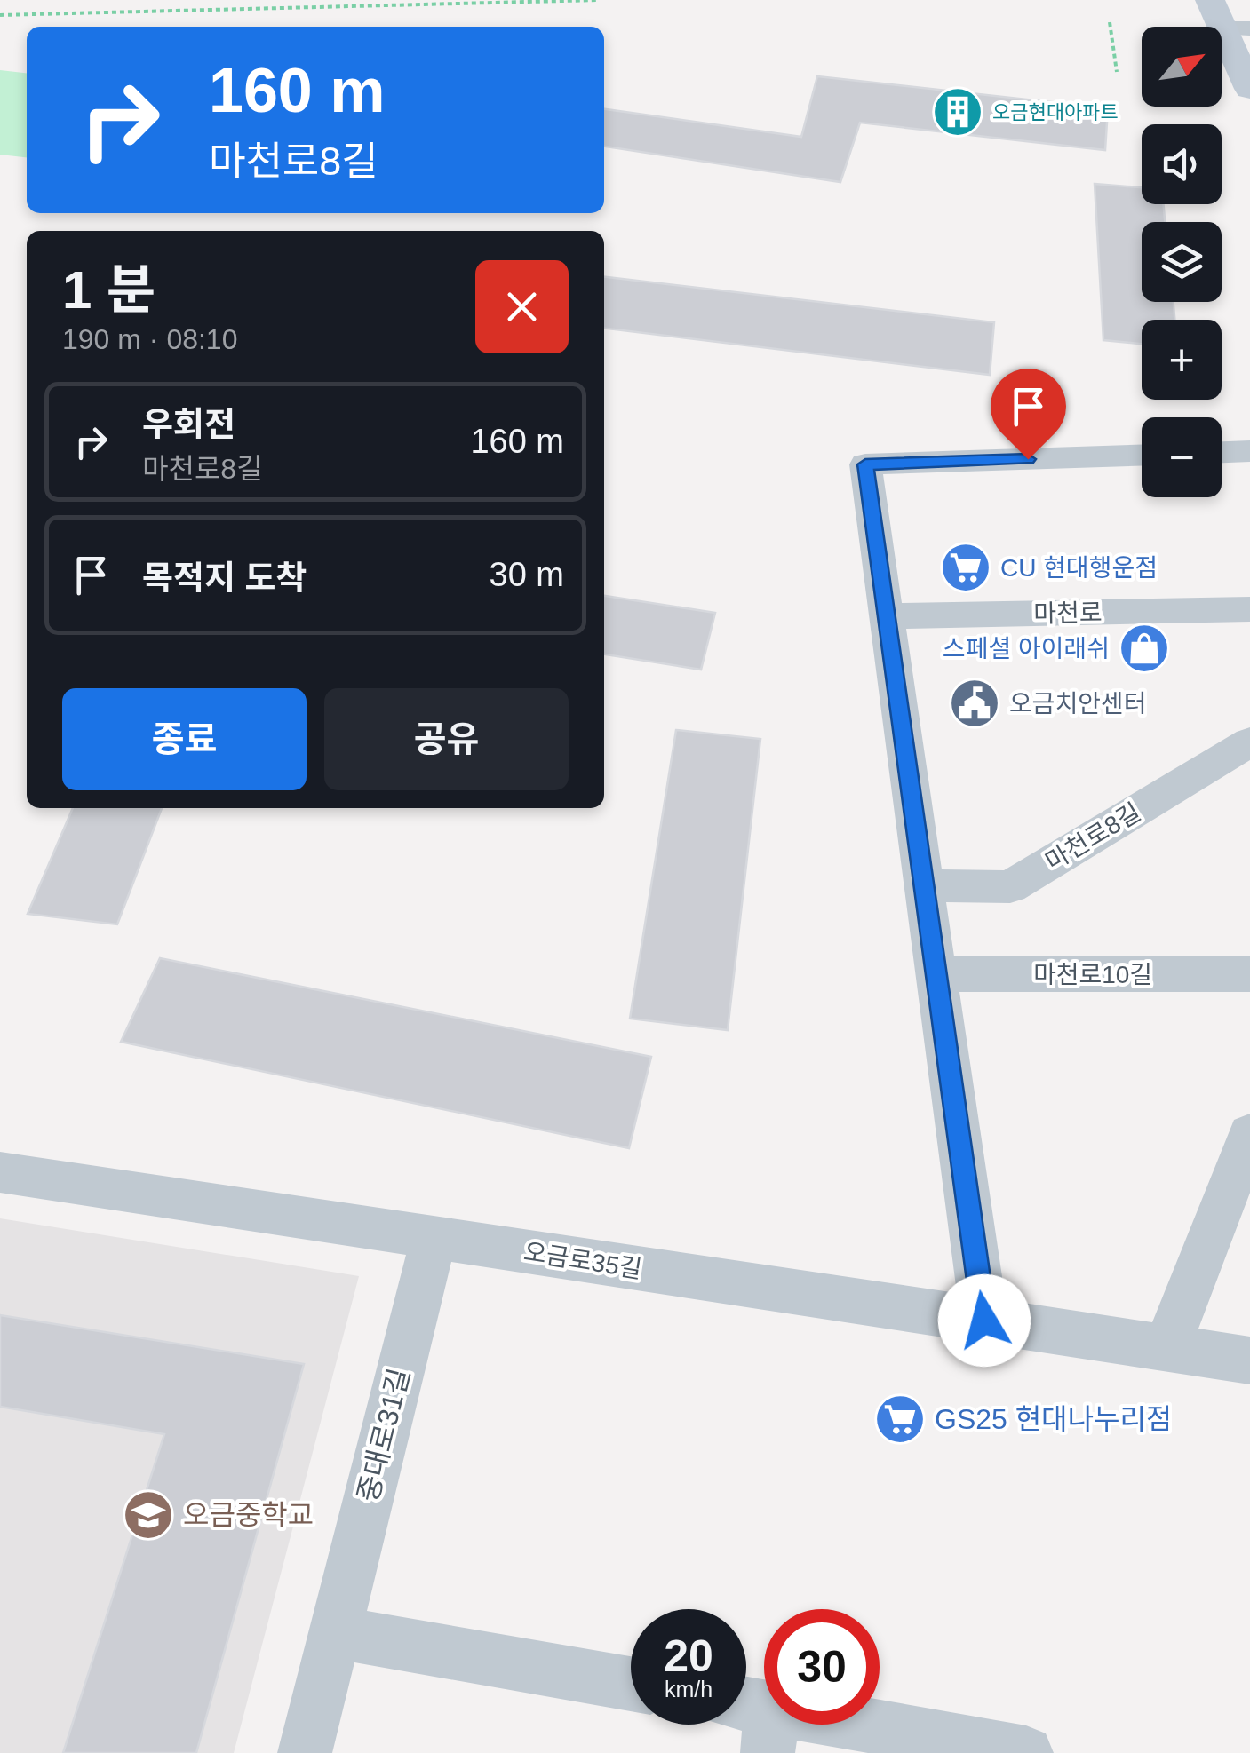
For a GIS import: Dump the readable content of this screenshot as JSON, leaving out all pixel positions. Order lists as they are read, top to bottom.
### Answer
{
  "streets": {
    "street": [
      "마천로",
      "마천로8길",
      "마천로10길",
      "오금로35길",
      "중대로31길"
    ]
  },
  "crossings": [
    ["오금로35길", "중대로31길"]
  ],
  "places": {
    "building": ["오금현대아파트"],
    "supermarket": ["CU 현대행운점", "GS25 현대나누리점"],
    "shop": ["스페셜 아이래쉬"],
    "public building": ["오금치안센터"],
    "school or university": ["오금중학교"]
  },
  "north": "top right",
  "page": {
    "map_buttons": ["+", "−"],
    "turn": ["160 m", "마천로8길"],
    "heading": ["1 분", "190 m · 08:10"],
    "list": [
      {
        "name": "우회전",
        "note": "마천로8길",
        "value": "160 m"
      },
      {
        "name": "목적지 도착",
        "value": "30 m"
      }
    ],
    "buttons": ["종료", "공유"],
    "speed": "20 km/h",
    "limit": "30"
  }
}
